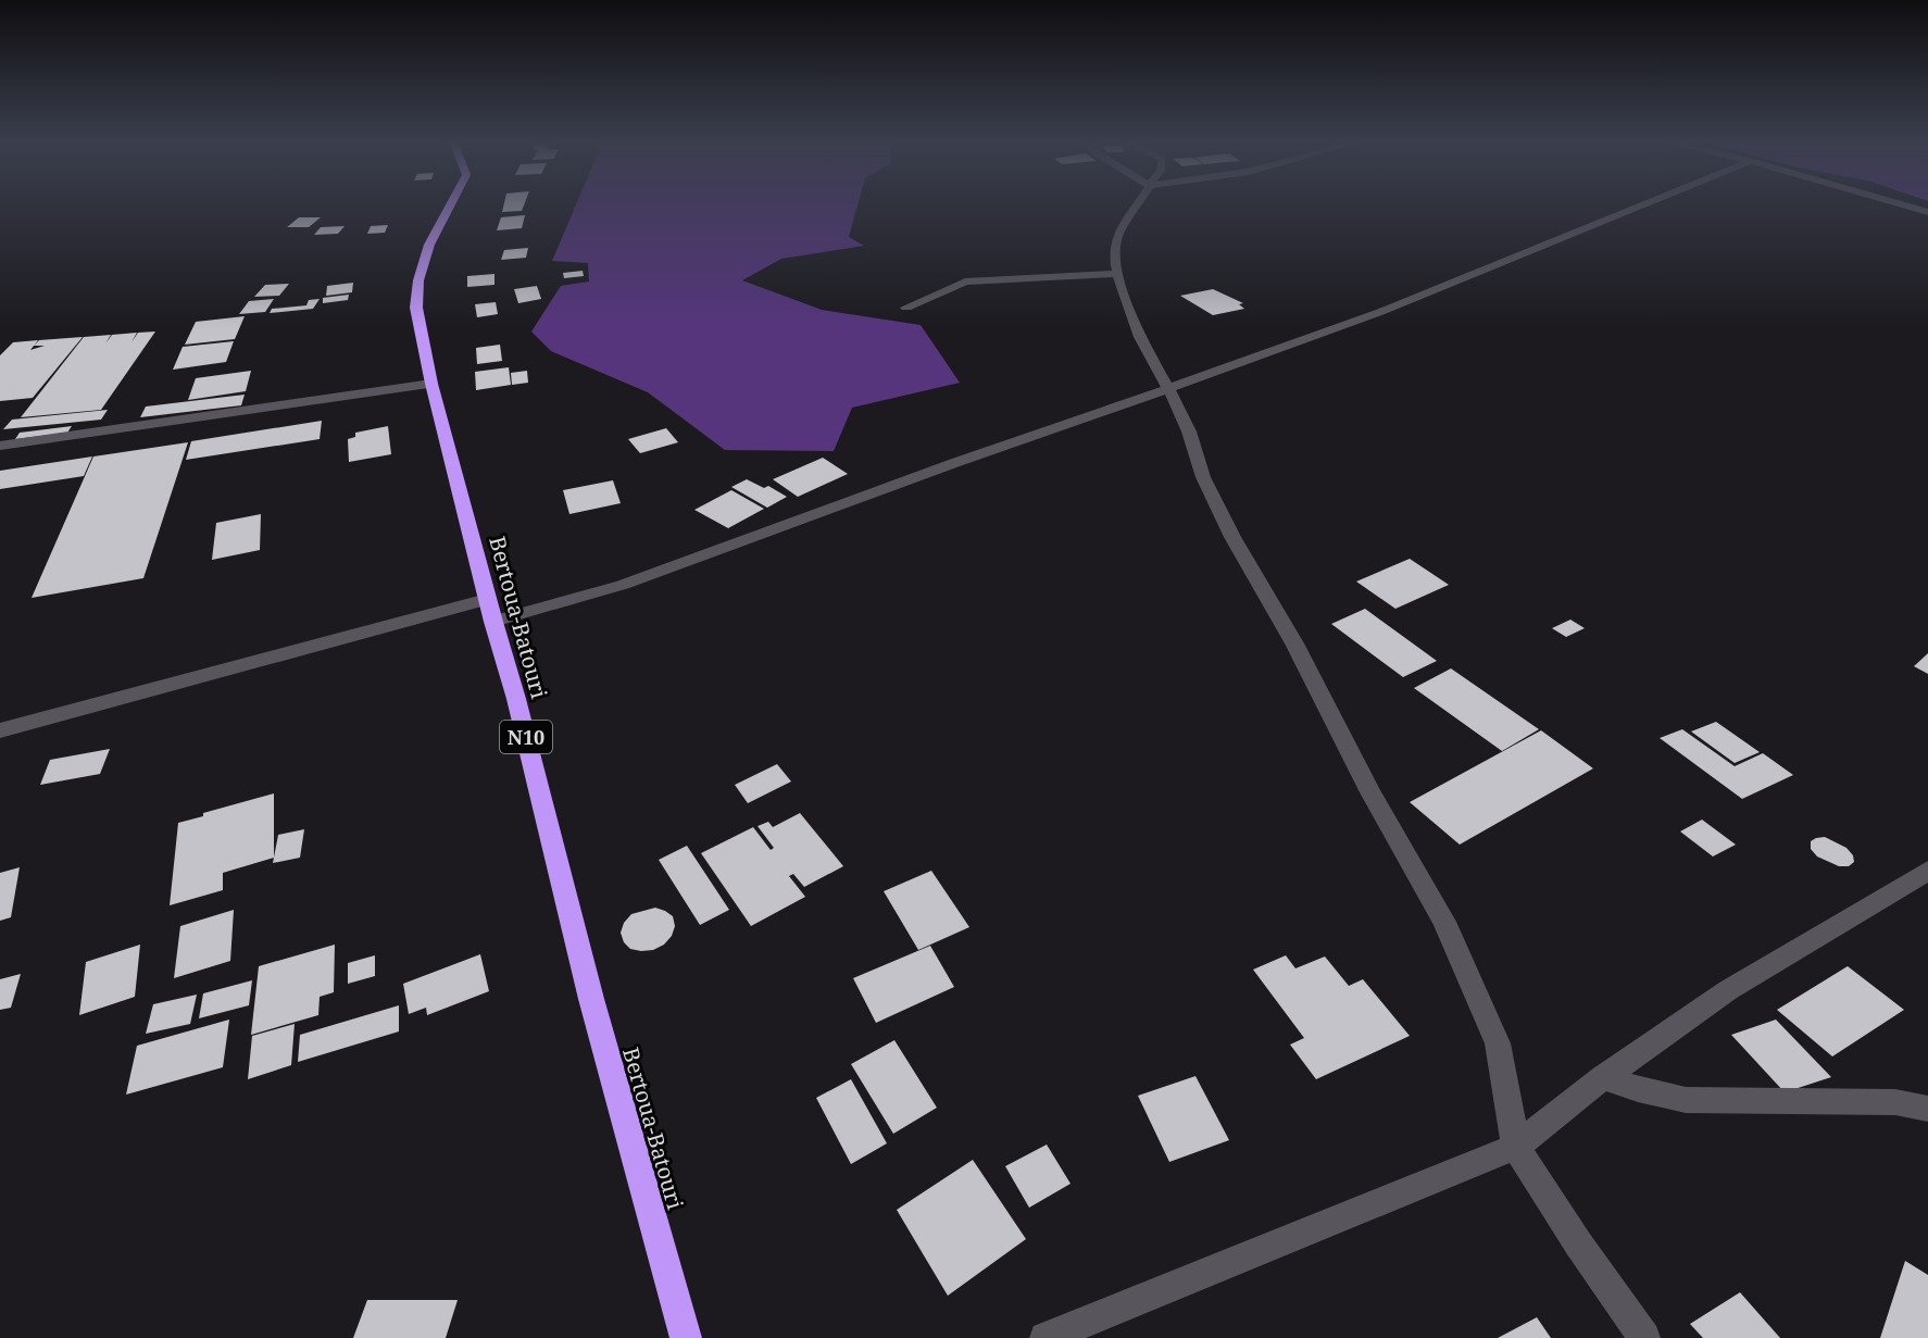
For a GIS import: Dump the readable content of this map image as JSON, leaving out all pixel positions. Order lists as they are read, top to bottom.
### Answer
{
  "streets": {
    "highway": ["Bertoua-Batouri", "N10"]
  }
}
